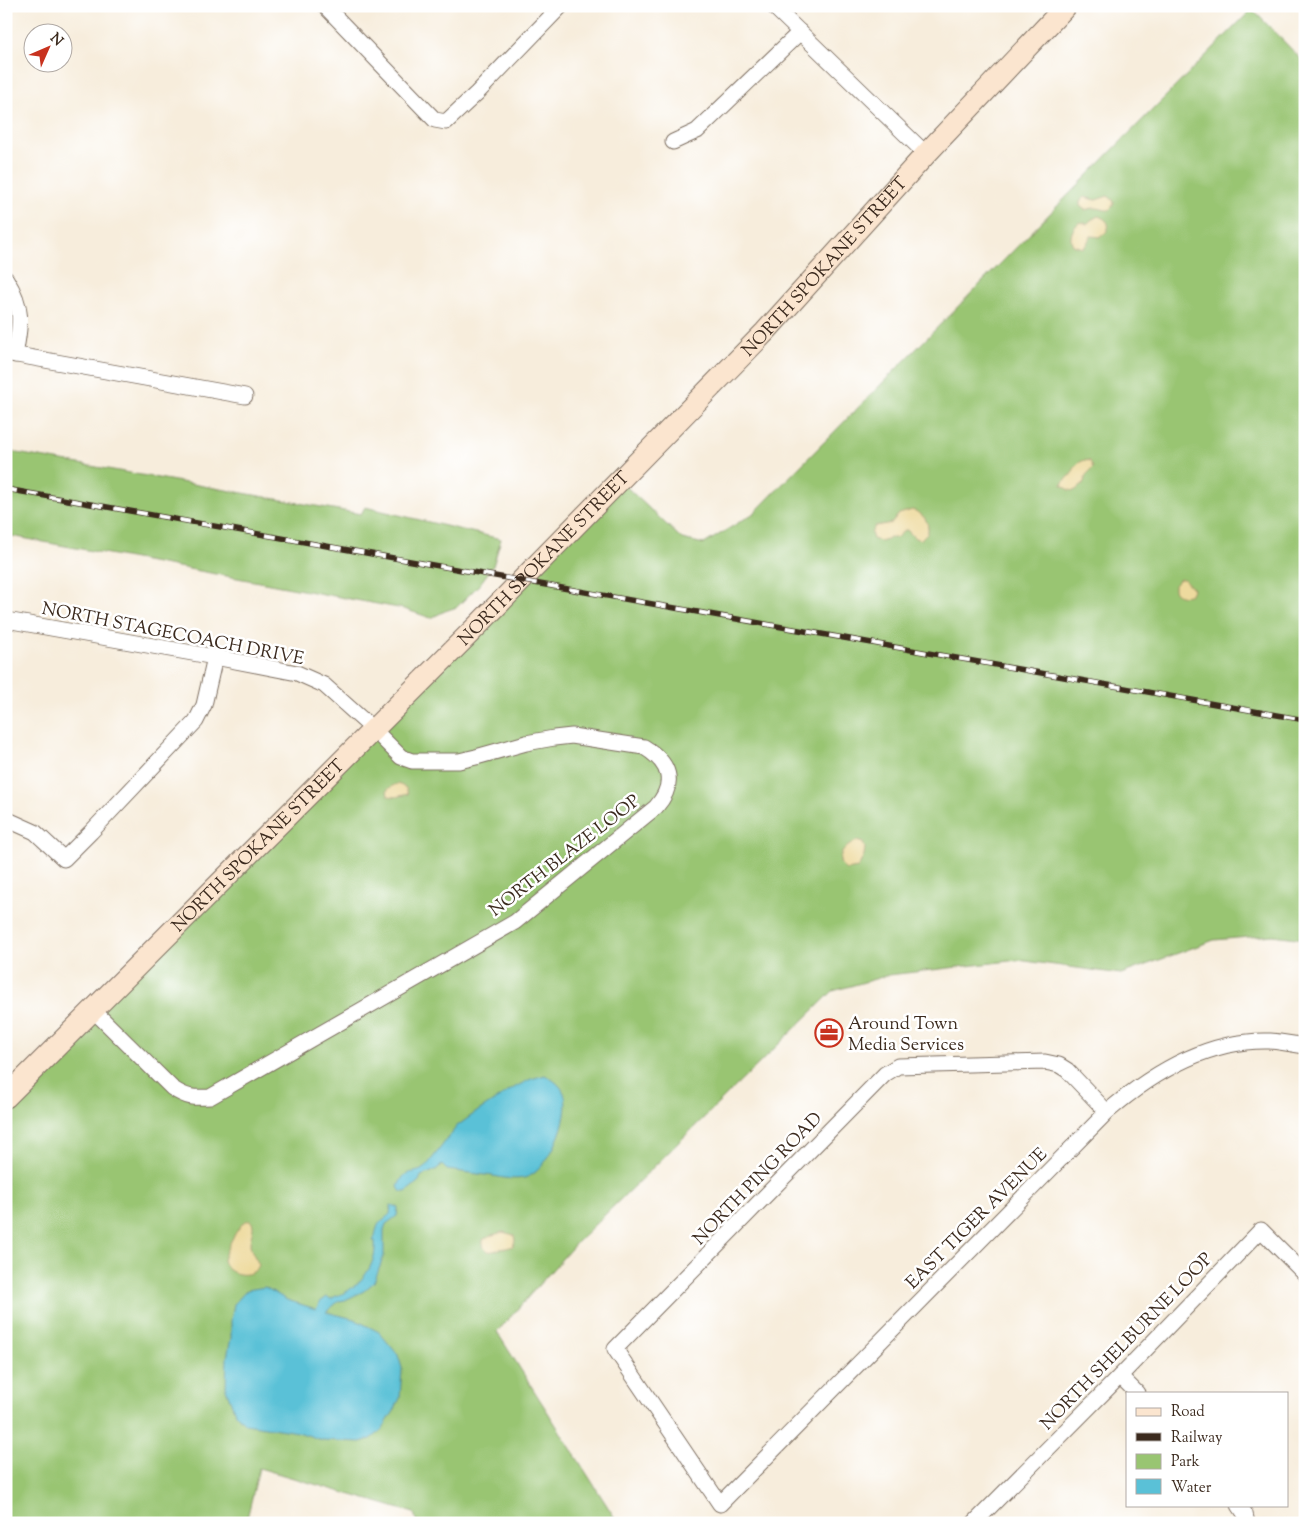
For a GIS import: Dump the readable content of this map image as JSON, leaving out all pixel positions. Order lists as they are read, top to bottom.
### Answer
{
  "streets": {
    "street": [
      "NORTH SPOKANE STREET",
      "NORTH STAGECOACH DRIVE",
      "NORTH BLAZE LOOP",
      "NORTH PING ROAD",
      "EAST TIGER AVENUE",
      "NORTH SHELBURNE LOOP"
    ]
  },
  "crossings": [
    ["NORTH SPOKANE STREET", "NORTH STAGECOACH DRIVE"],
    ["NORTH SPOKANE STREET", "NORTH BLAZE LOOP"],
    ["NORTH STAGECOACH DRIVE", "NORTH BLAZE LOOP"],
    ["NORTH PING ROAD", "EAST TIGER AVENUE"]
  ],
  "places": {
    "office": ["Around Town Media Services"]
  },
  "legend": [
    "Road",
    "Railway",
    "Park",
    "Water"
  ],
  "north": "top right"
}
